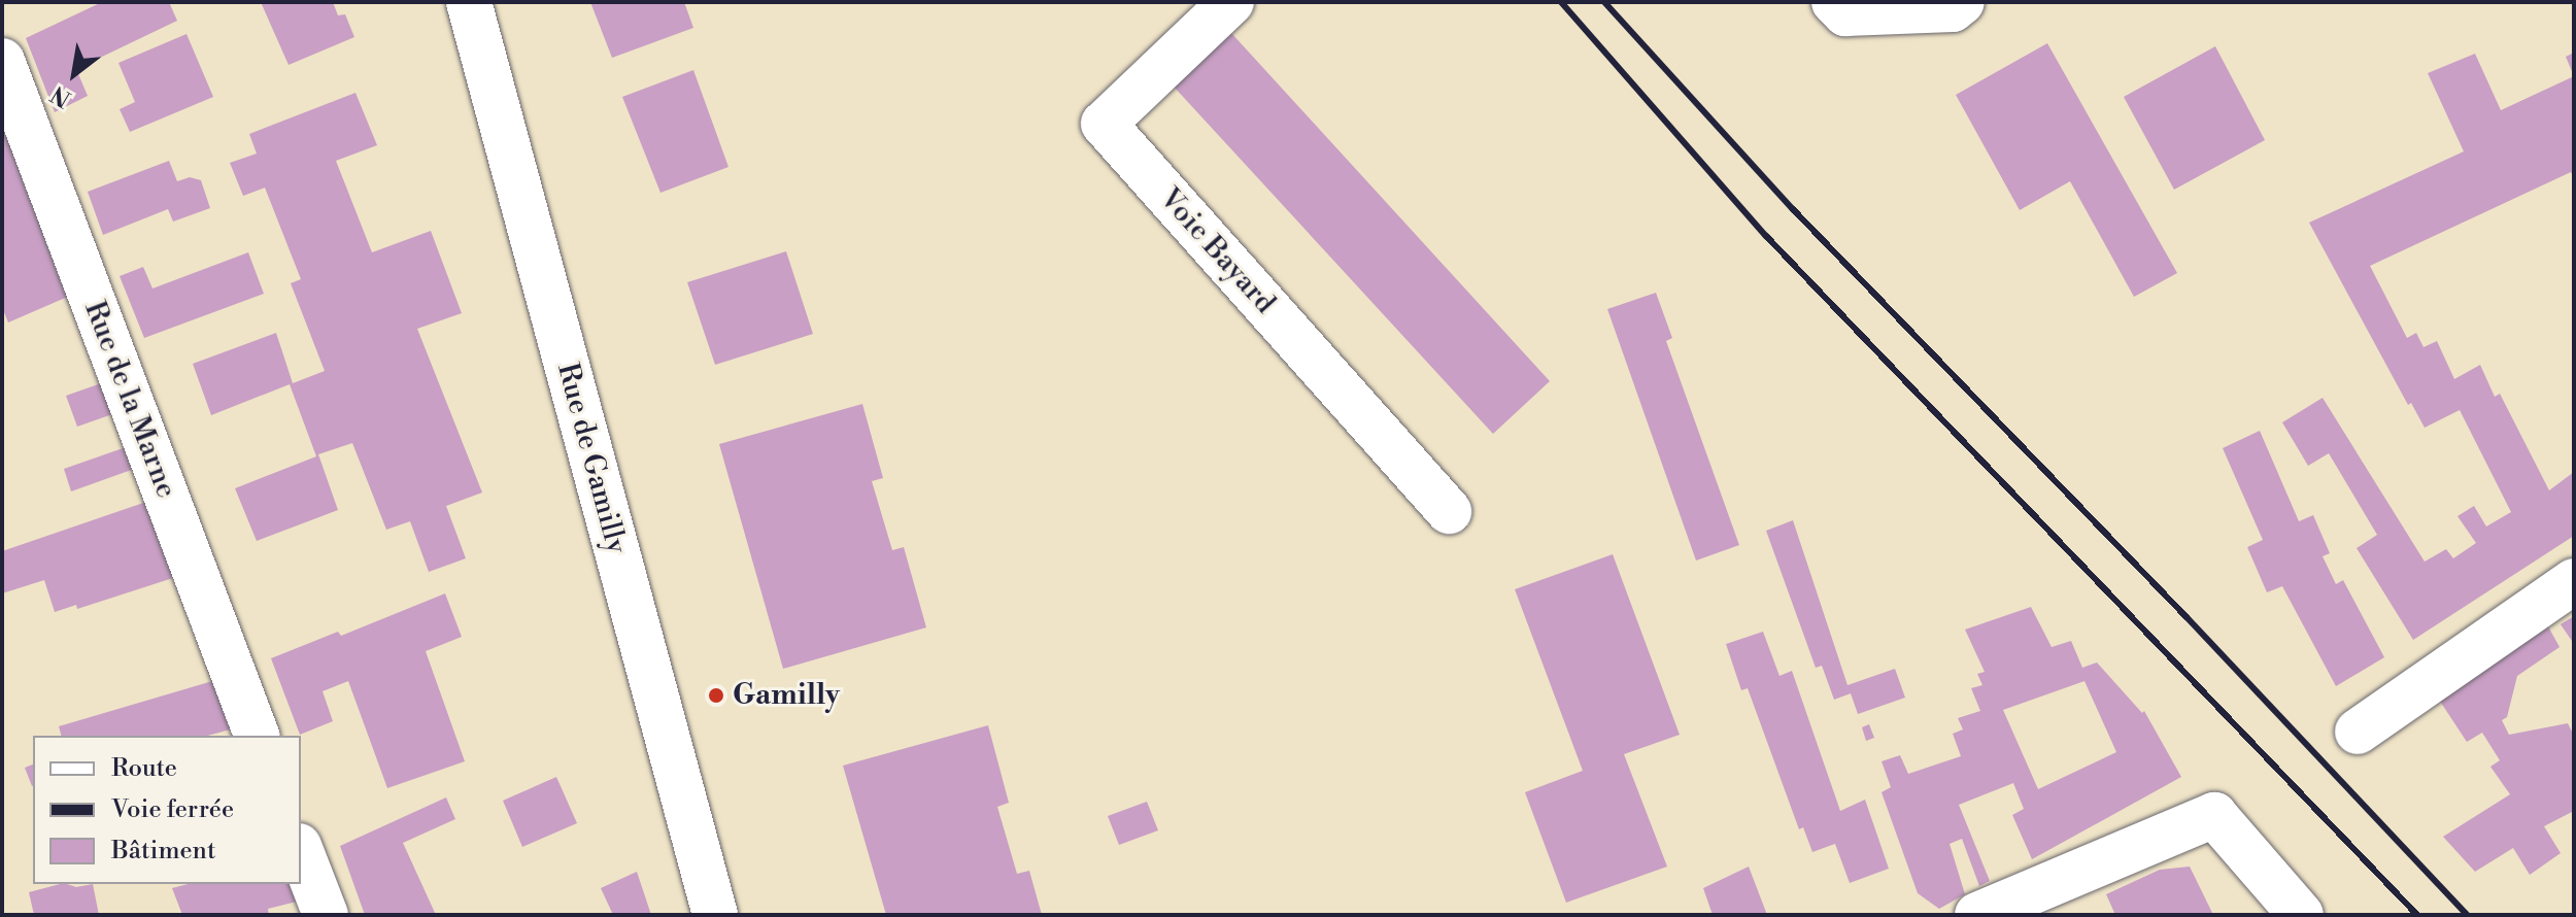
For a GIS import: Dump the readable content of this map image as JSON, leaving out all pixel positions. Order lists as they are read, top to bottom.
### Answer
{
  "streets": {
    "street": ["Voie Bayard", "Rue de la Marne", "Rue de Gamilly"]
  },
  "places": ["Gamilly"],
  "legend": ["Route", "Voie ferrée", "Bâtiment"],
  "north": "bottom left"
}
